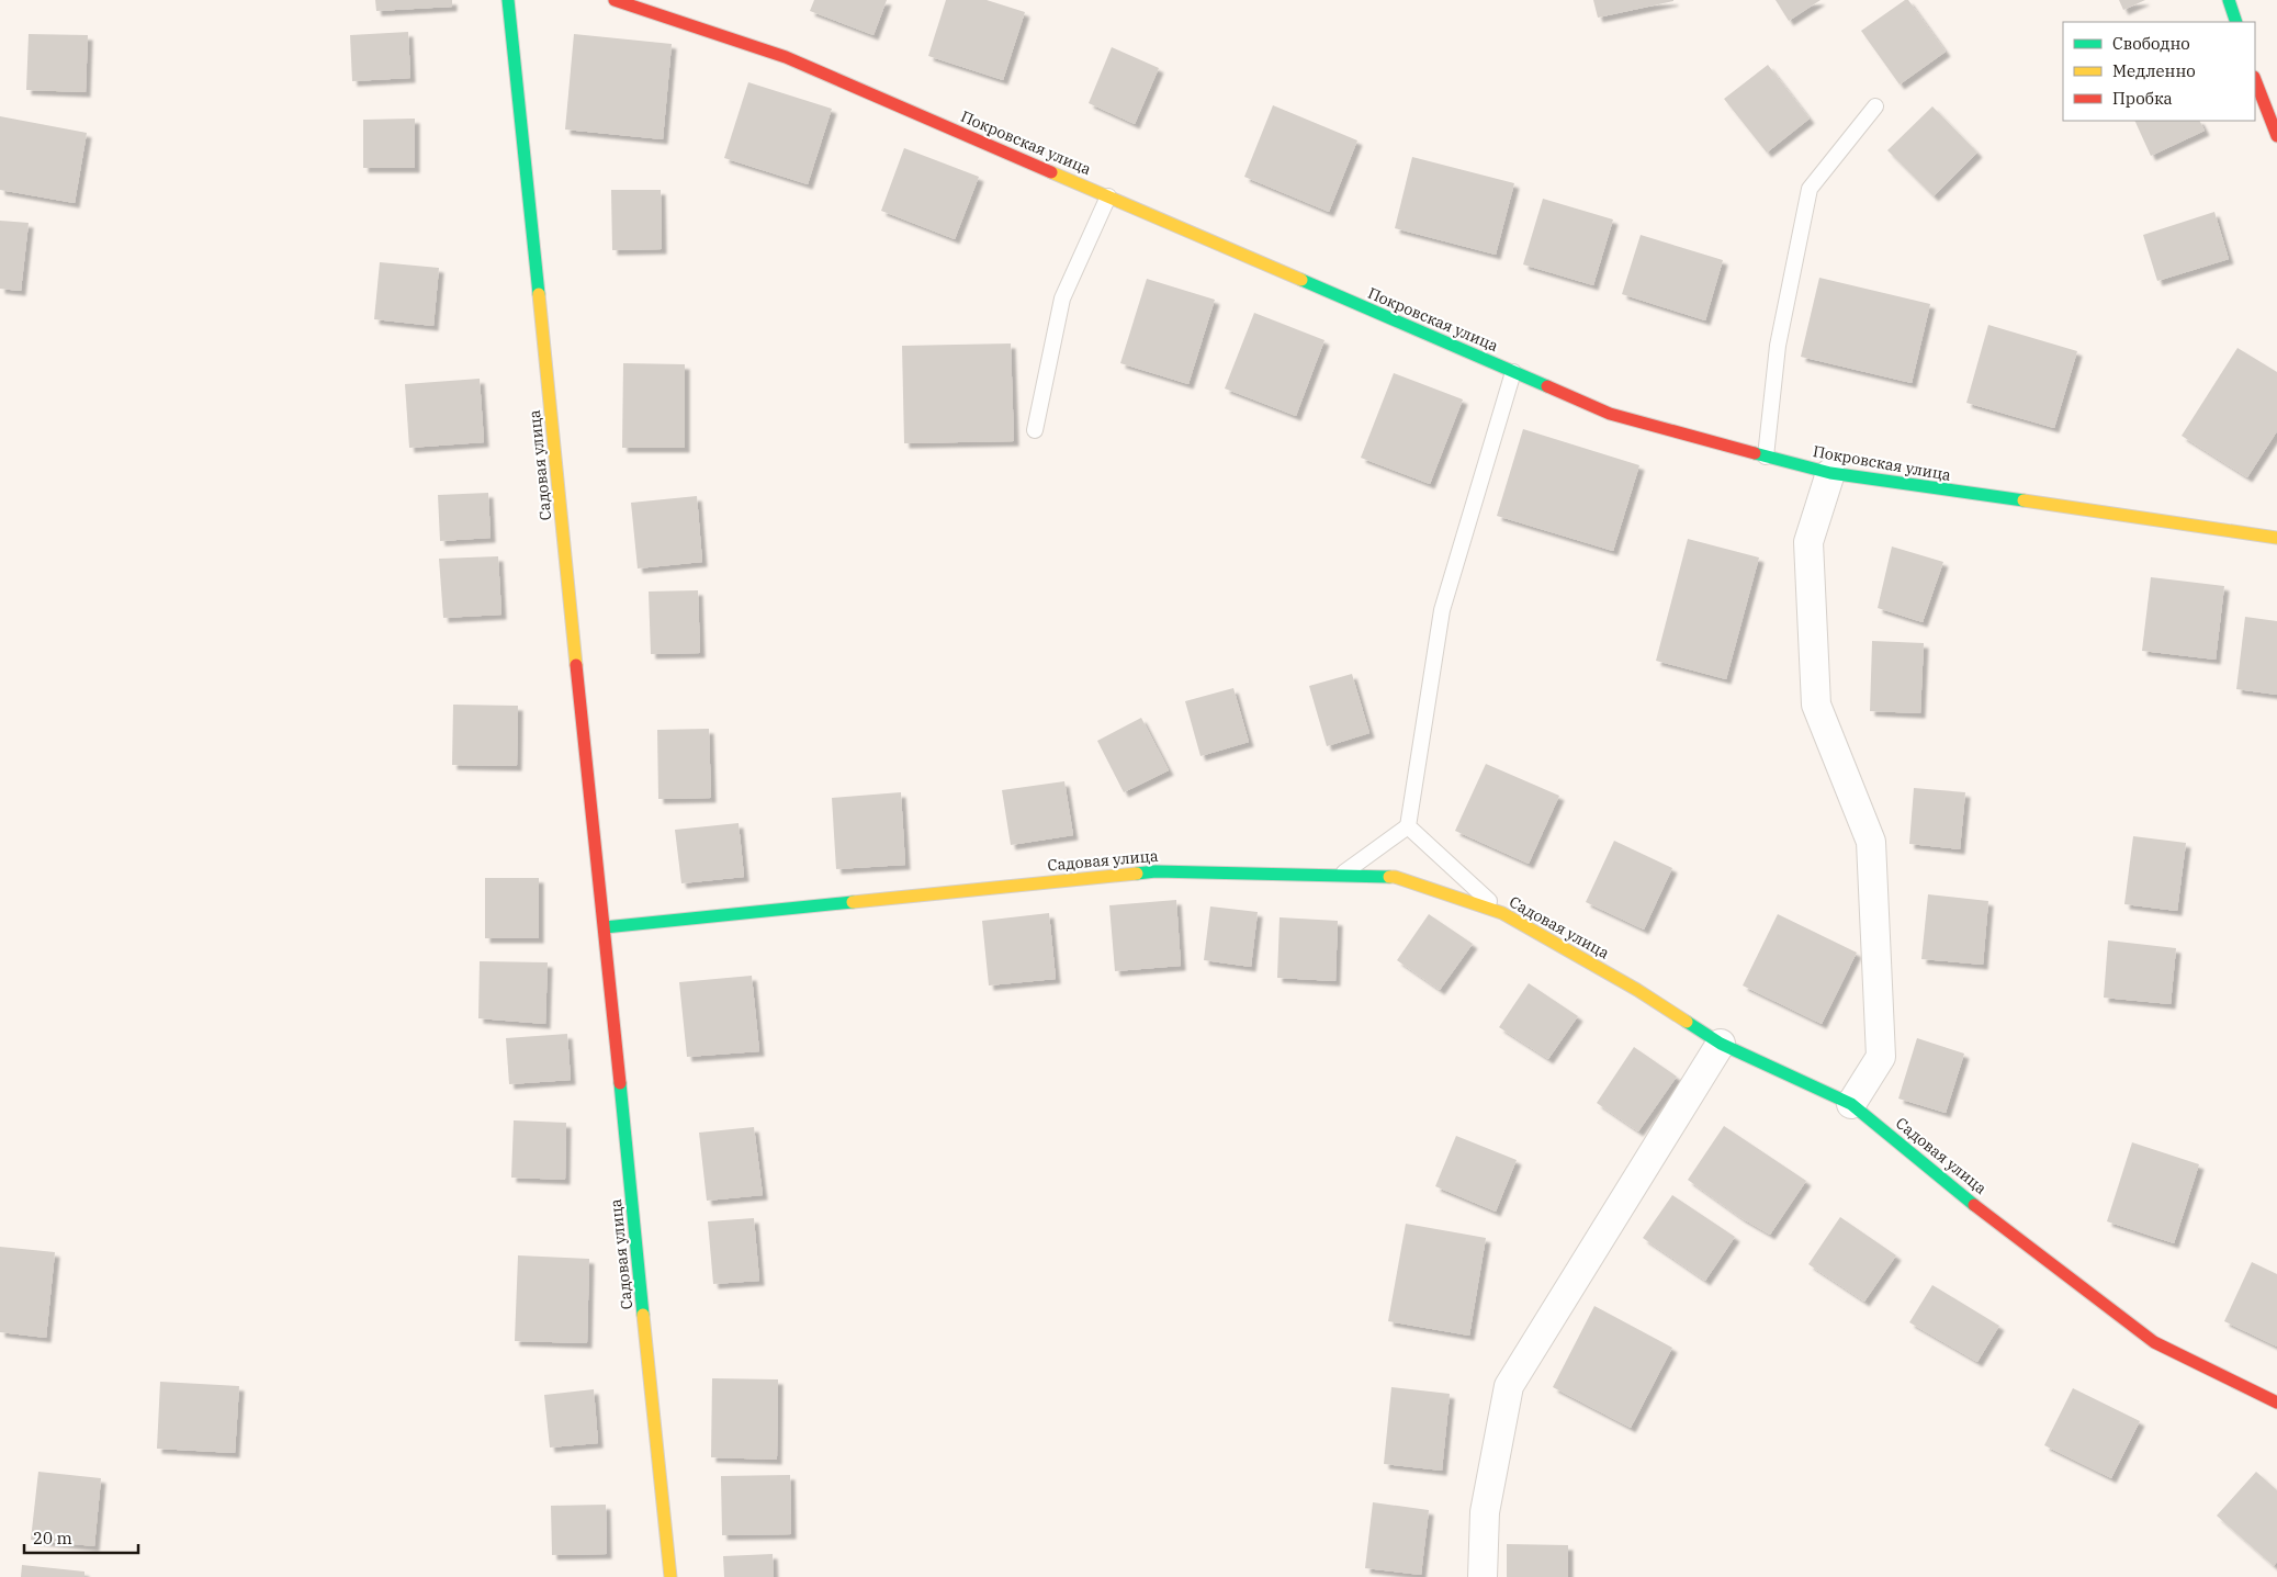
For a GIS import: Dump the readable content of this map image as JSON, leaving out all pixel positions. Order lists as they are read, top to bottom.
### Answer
{
  "streets": {
    "street": ["Покровская улица", "Садовая улица"]
  },
  "legend": ["Свободно", "Медленно", "Пробка"],
  "scale_bar": "20 m"
}
